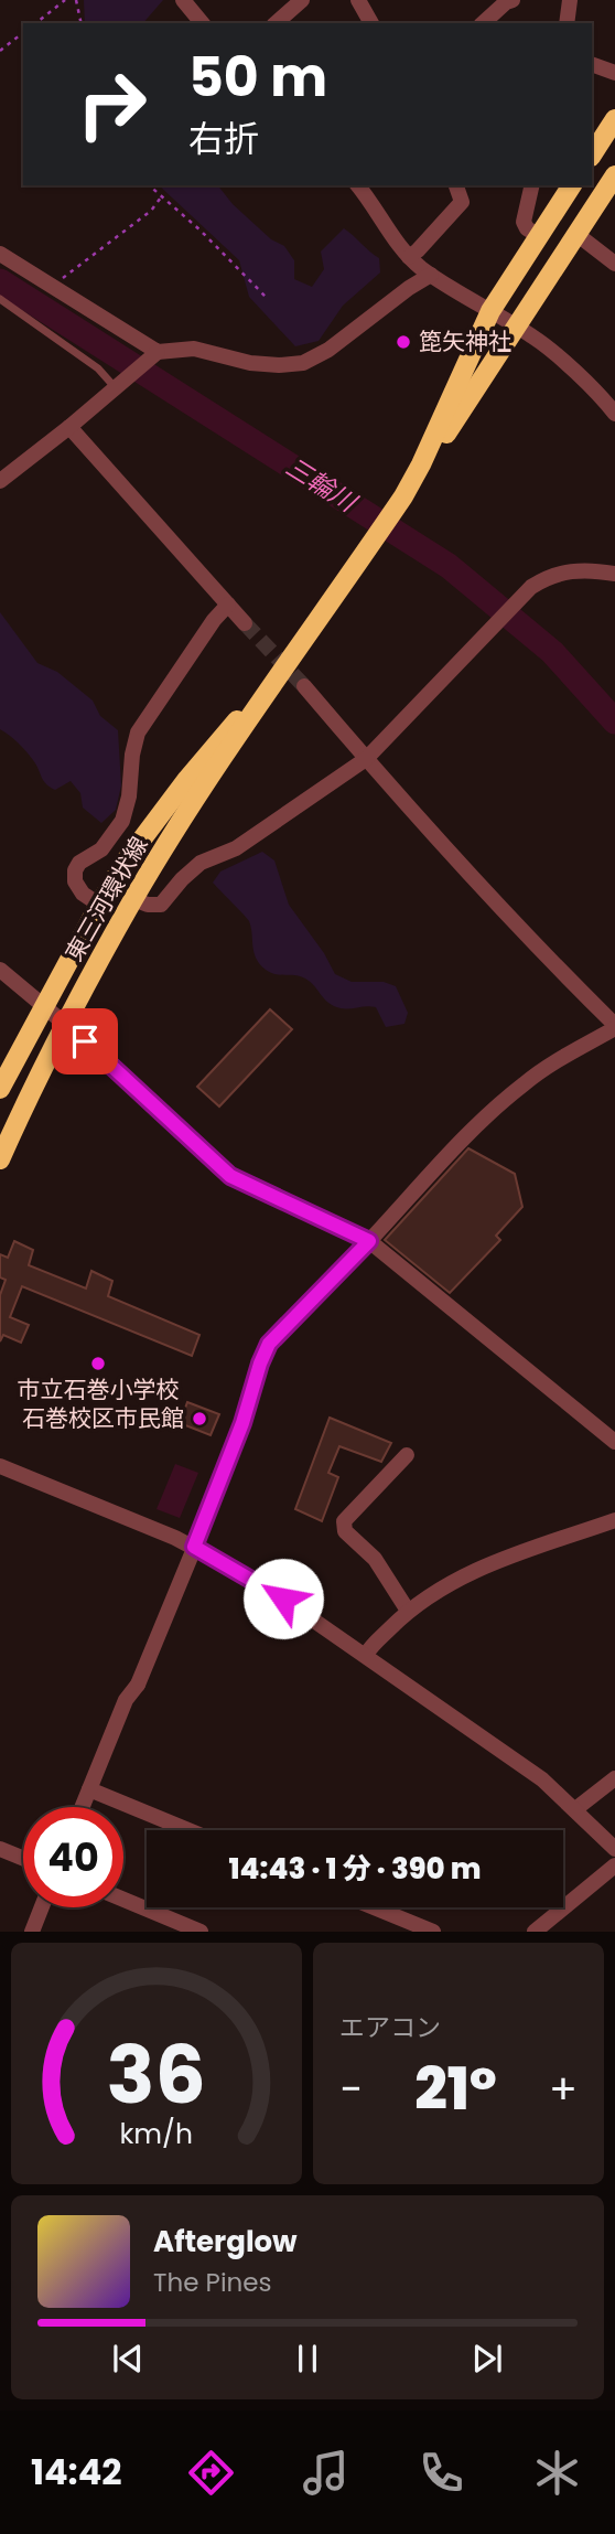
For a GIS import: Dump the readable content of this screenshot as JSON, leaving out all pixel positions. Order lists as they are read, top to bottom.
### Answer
{
  "streets": {
    "main road": ["東三河環状線"]
  },
  "water": ["三輪川"],
  "places": ["箆矢神社", "市立石巻小学校", "石巻校区市民館"],
  "page": {
    "turn": ["50 m", "右折"],
    "limit": "40",
    "trip": "14:43 · 1 分 · 390 m",
    "tile": "エアコン",
    "heat": ["−", "21°", "+"],
    "song": ["Afterglow", "The Pines"],
    "tabs": "14:42",
    "gauge": ["36", "km/h"]
  }
}
